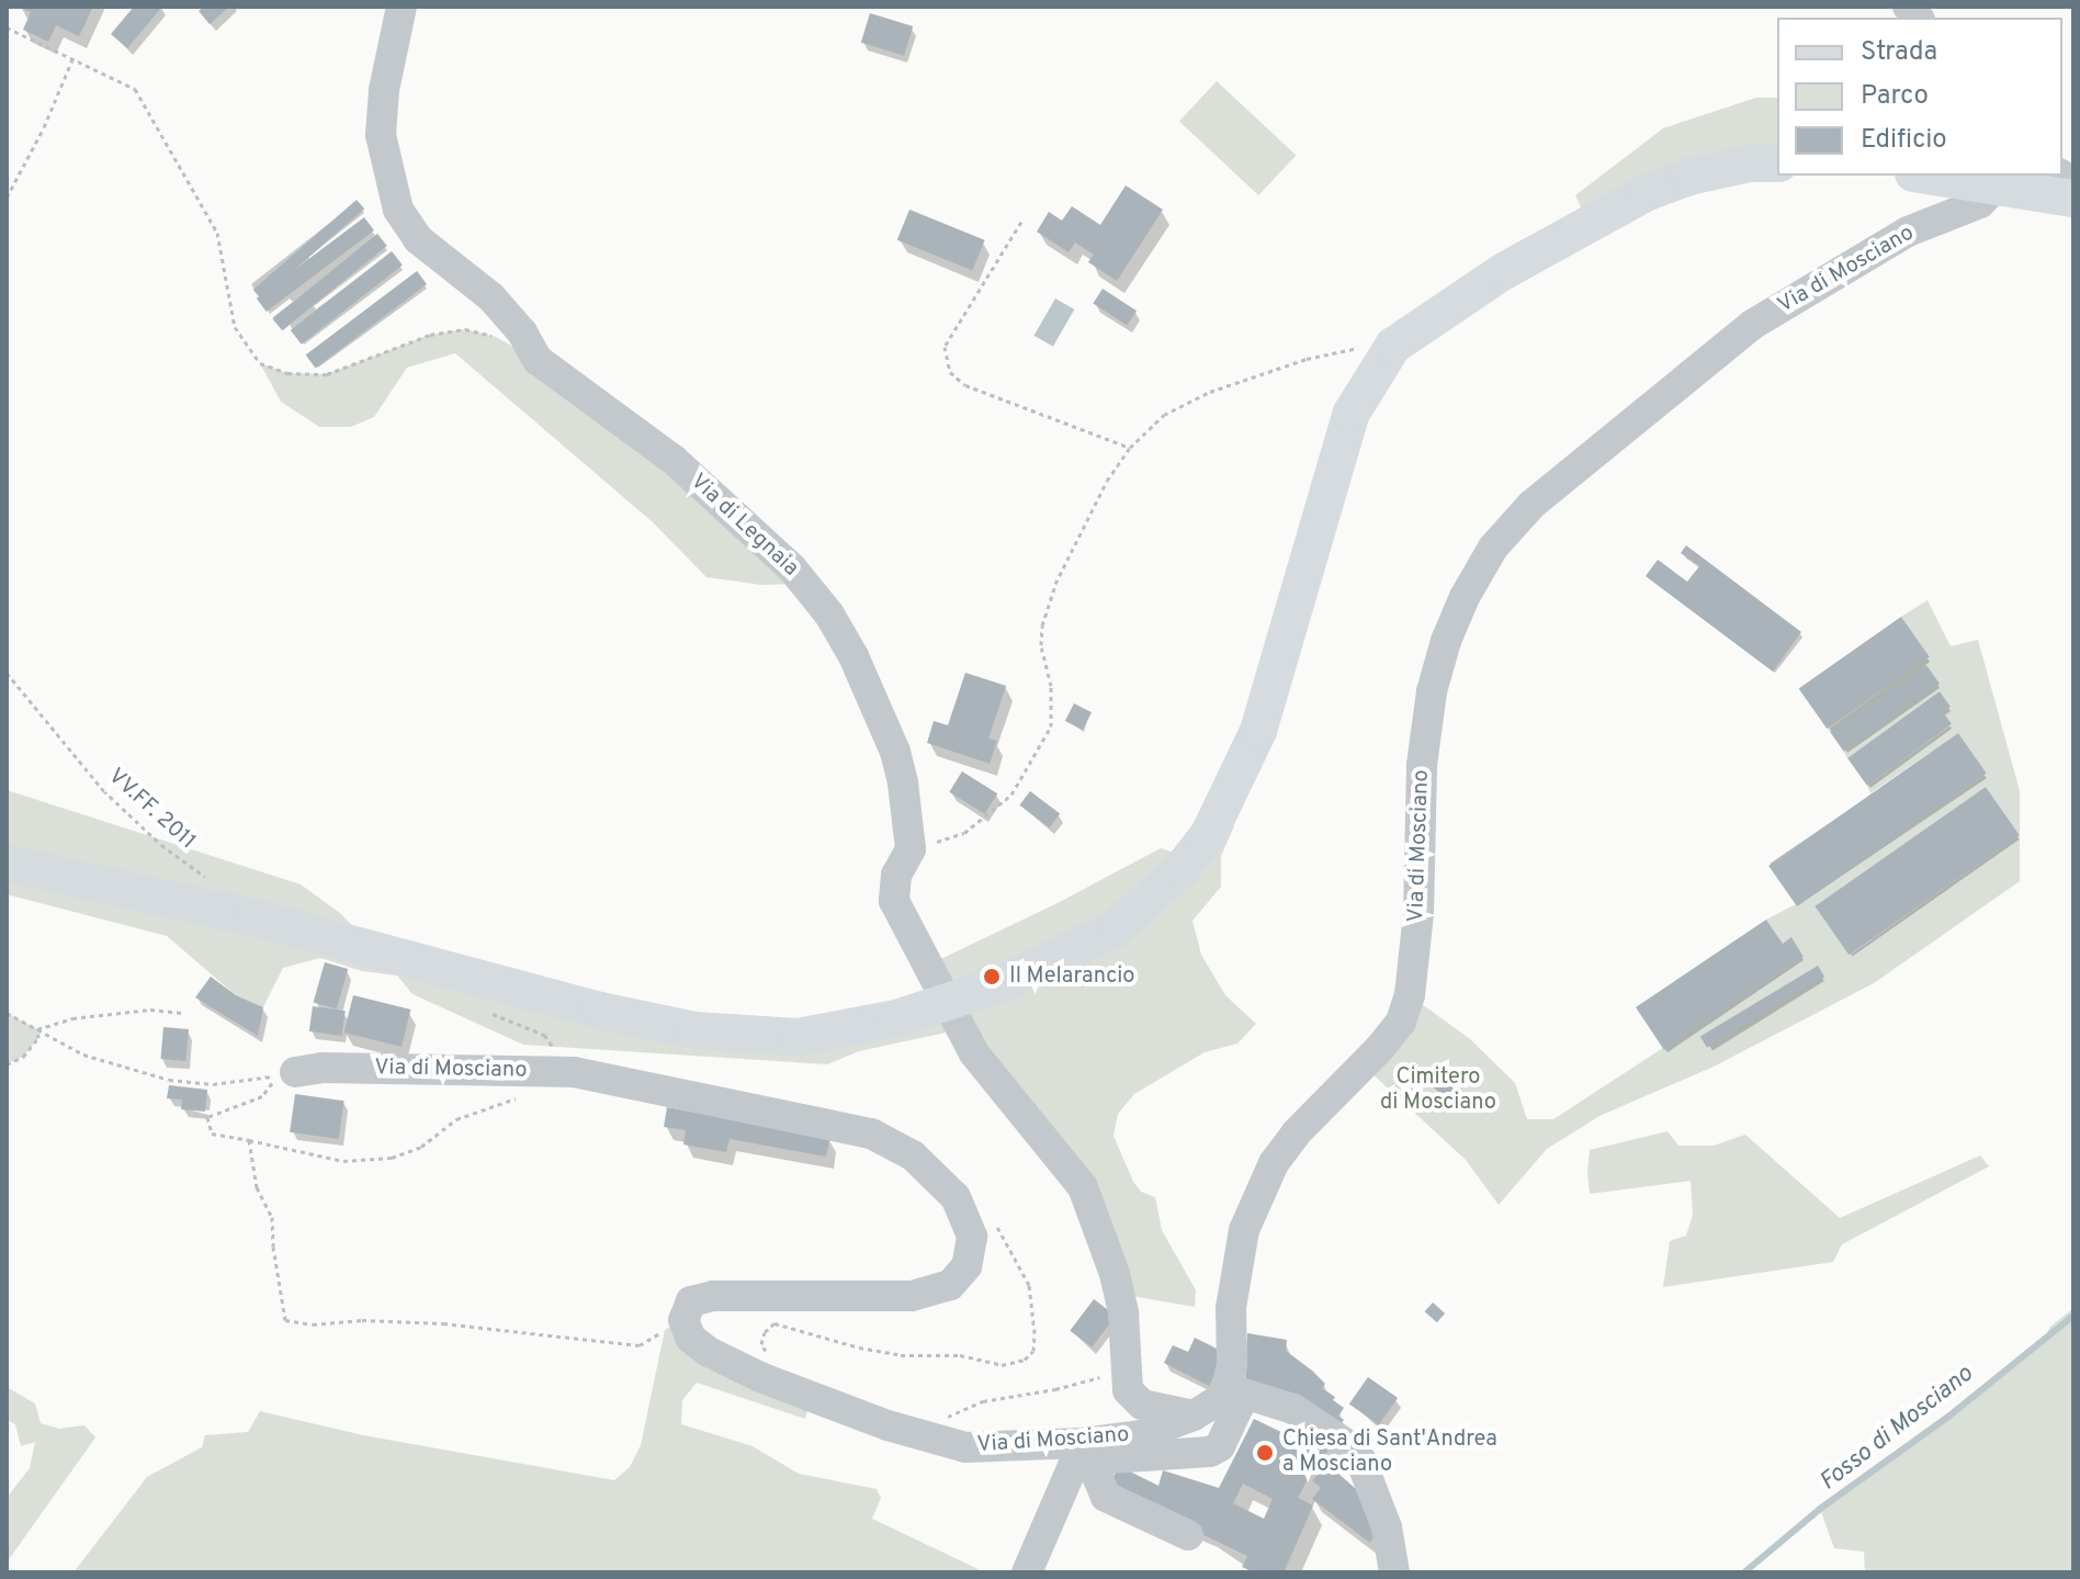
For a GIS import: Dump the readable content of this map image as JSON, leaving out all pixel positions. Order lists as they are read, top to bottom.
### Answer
{
  "streets": {
    "street": ["Via di Mosciano", "Via di Legnaia"],
    "path": ["VV.FF. 2011"]
  },
  "water": ["Fosso di Mosciano"],
  "parks": ["Cimitero di Mosciano"],
  "places": ["Il Melarancio", "Chiesa di Sant'Andrea a Mosciano"],
  "legend": ["Strada", "Parco", "Edificio"]
}
